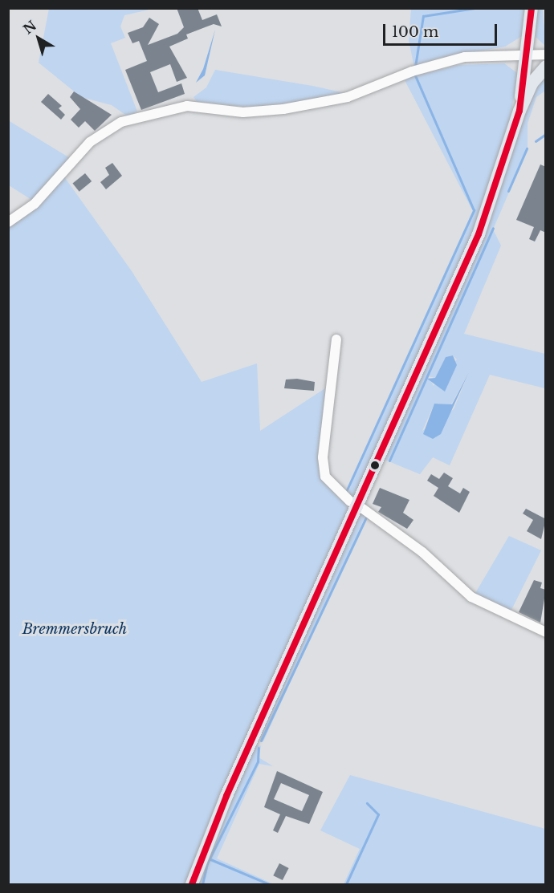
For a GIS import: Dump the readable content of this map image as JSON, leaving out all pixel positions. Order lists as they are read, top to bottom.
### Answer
{
  "parks": ["Bremmersbruch"],
  "scale_bar": "100 m",
  "north": "top left"
}
